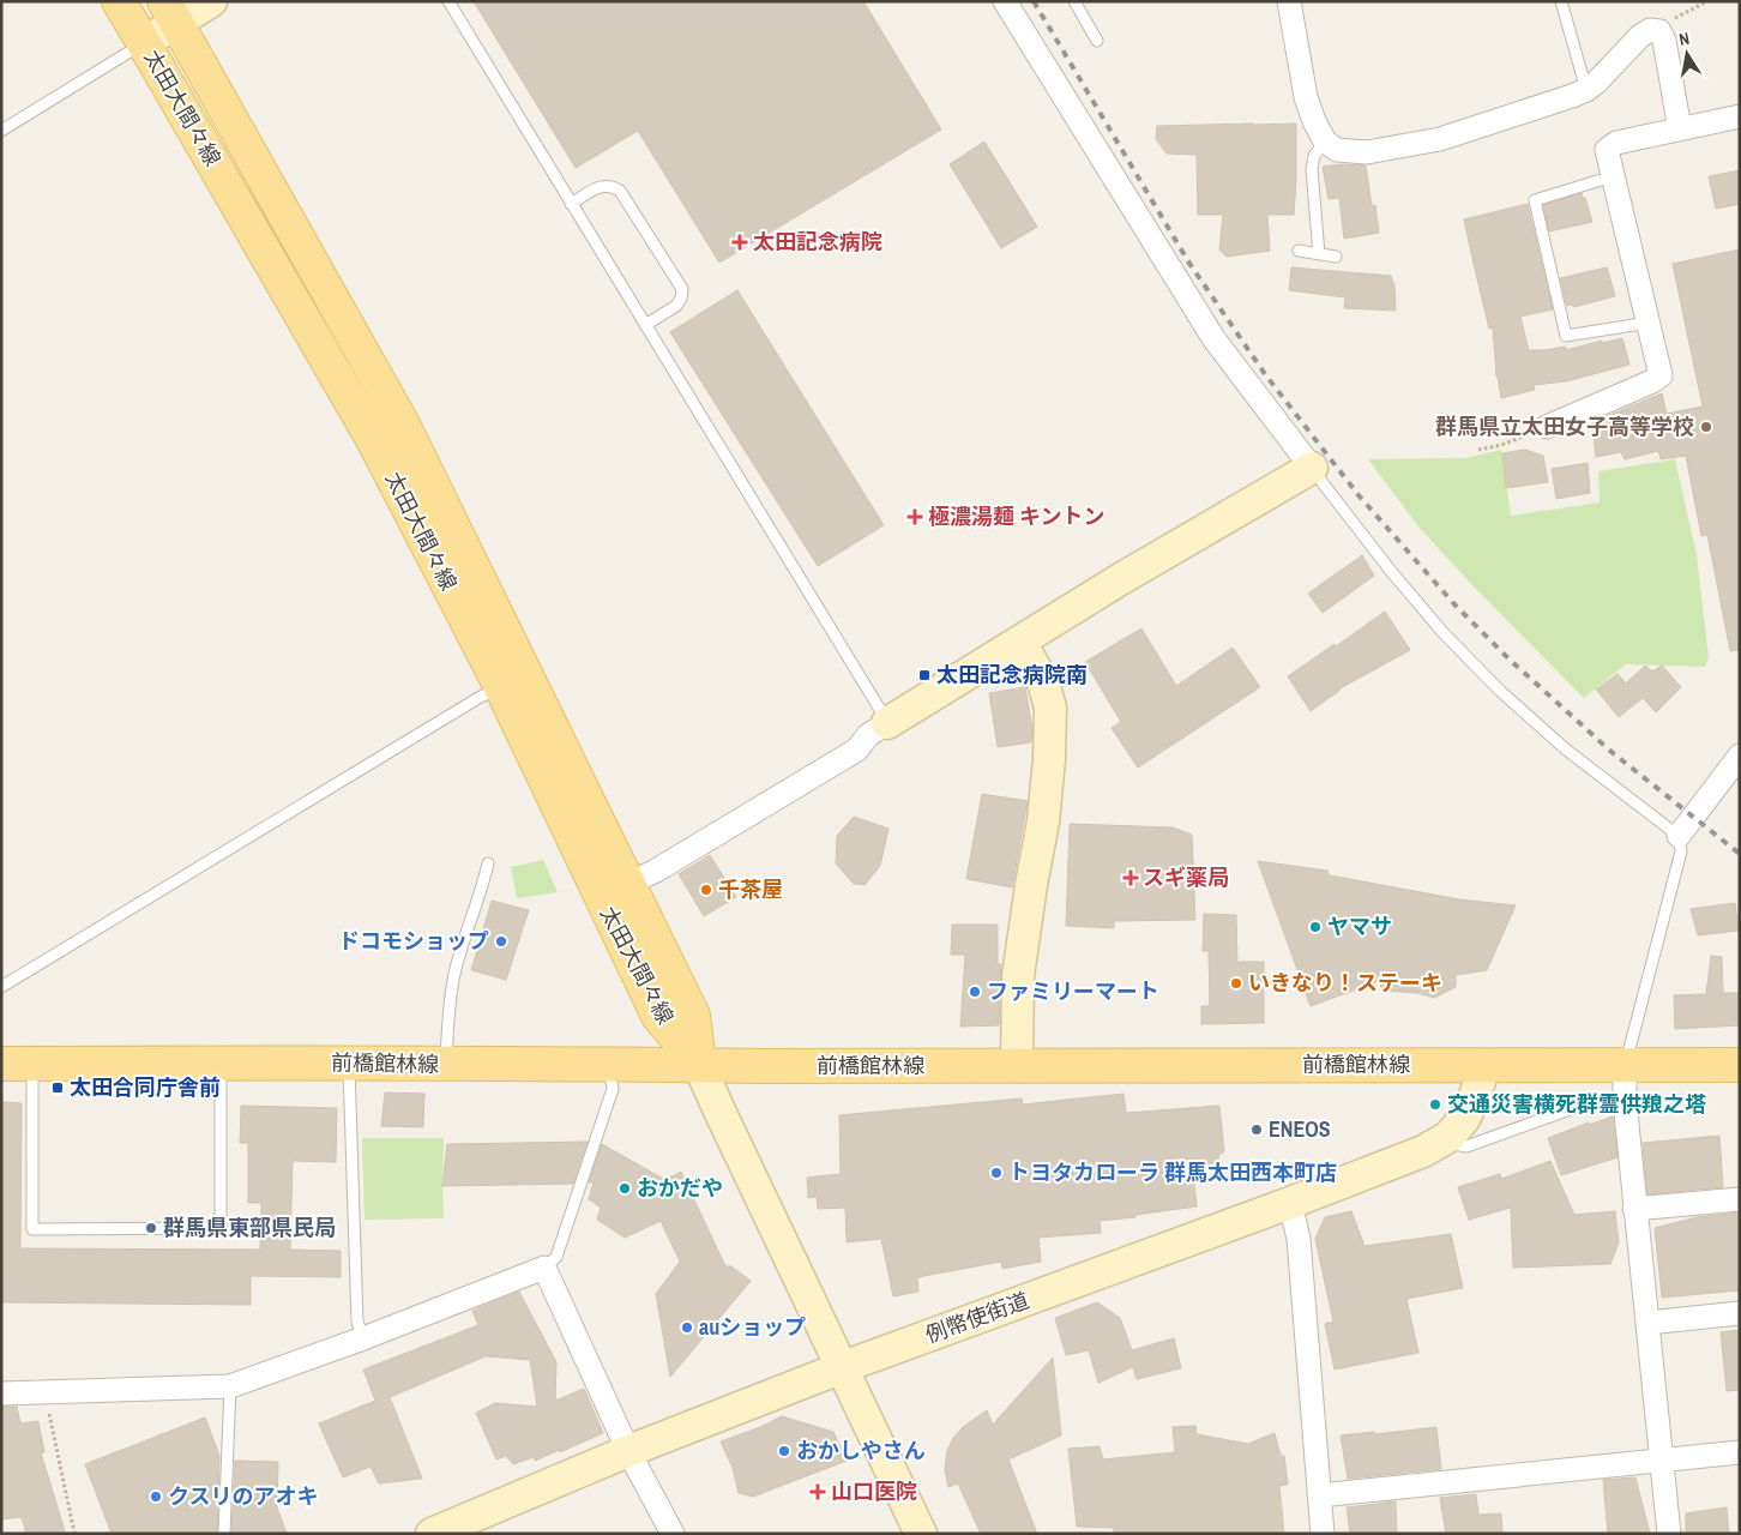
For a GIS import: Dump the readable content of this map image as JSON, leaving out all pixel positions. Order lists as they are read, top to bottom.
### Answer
{
  "streets": {
    "main road": ["太田大間々線", "前橋館林線"],
    "street": ["例幣使街道"]
  },
  "crossings": [
    ["太田大間々線", "前橋館林線"],
    ["前橋館林線", "例幣使街道"]
  ],
  "places": {
    "health": [
      "太田記念病院",
      "極濃湯麺 キントン",
      "スギ薬局",
      "山口医院"
    ],
    "other": [
      "群馬県立太田女子高等学校",
      "千茶屋",
      "ヤマサ",
      "ドコモショップ",
      "いきなり！ステーキ",
      "ファミリーマート",
      "交通災害横死群霊供羪之塔",
      "ENEOS",
      "トヨタカローラ 群馬太田西本町店",
      "おかだや",
      "群馬県東部県民局",
      "auショップ",
      "おかしやさん",
      "クスリのアオキ"
    ],
    "transit": ["太田記念病院南", "太田合同庁舎前"]
  },
  "north": "top"
}
